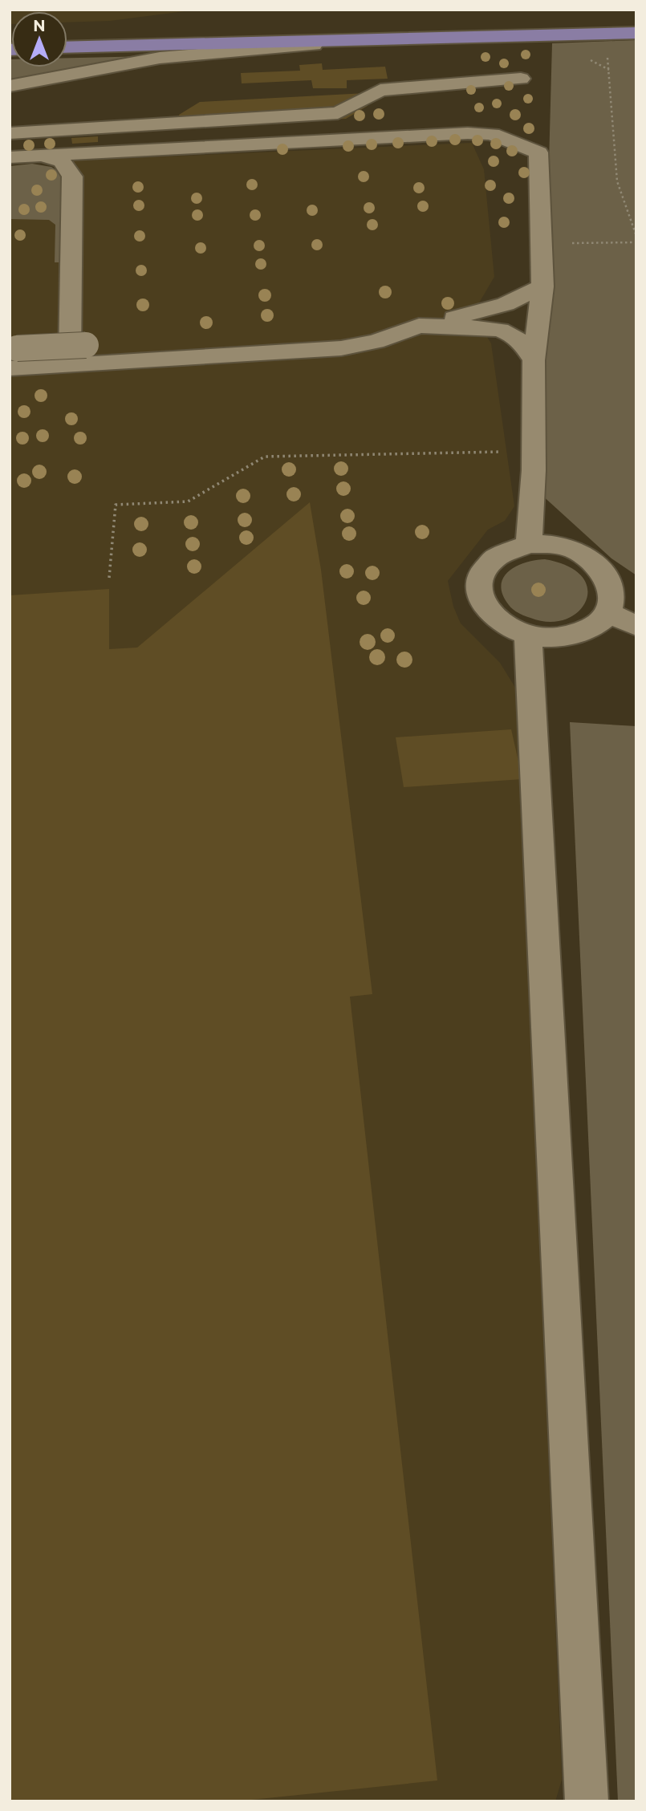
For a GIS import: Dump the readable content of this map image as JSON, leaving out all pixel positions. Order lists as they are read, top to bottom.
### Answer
{
  "north": "top"
}
